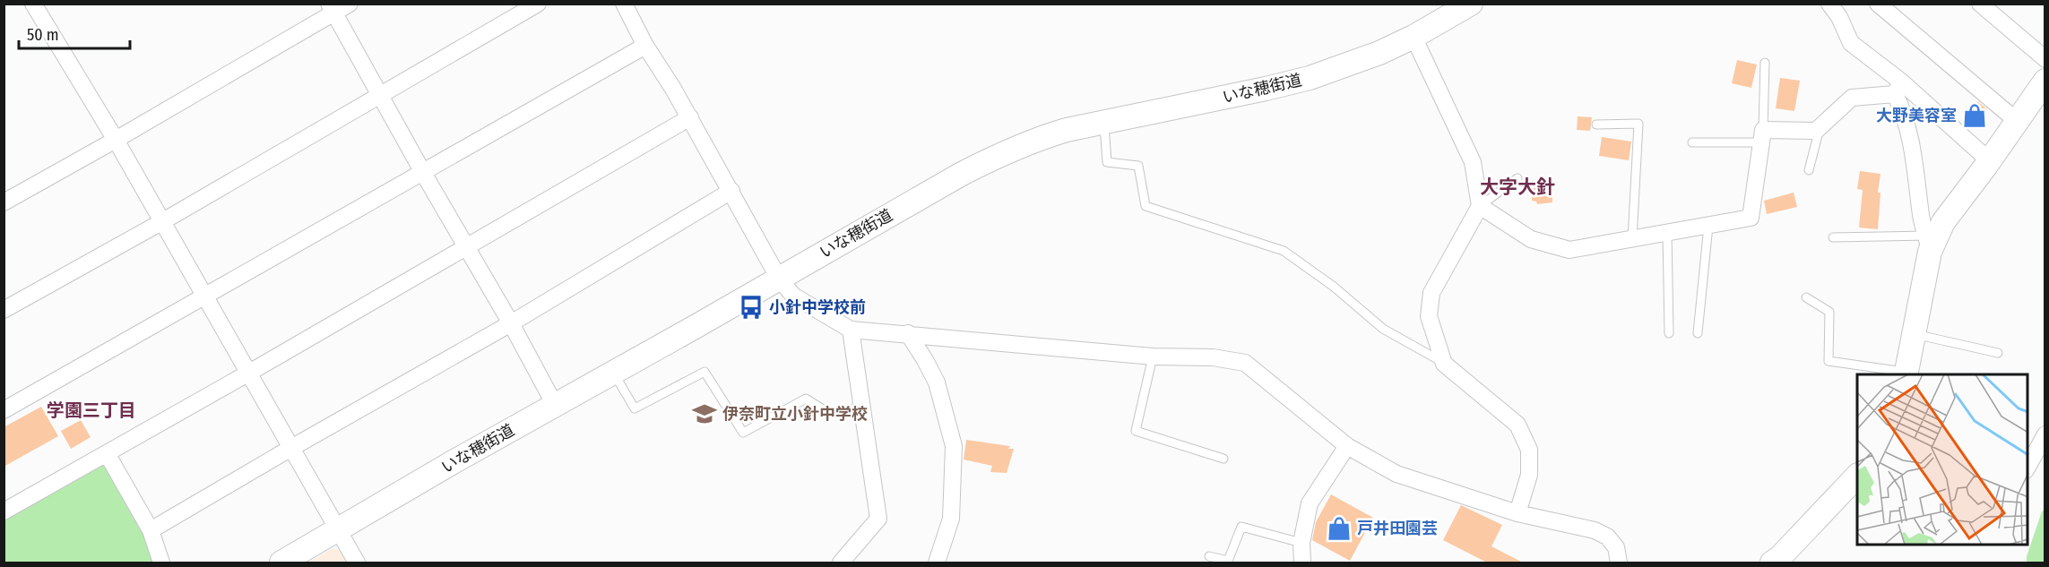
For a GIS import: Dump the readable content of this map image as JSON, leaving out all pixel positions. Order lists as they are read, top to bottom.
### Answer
{
  "streets": {
    "street": ["いな穂街道"]
  },
  "districts": ["大字大針", "学園三丁目"],
  "places": {
    "shop": ["大野美容室", "戸井田園芸"],
    "bus stop": ["小針中学校前"],
    "school or university": ["伊奈町立小針中学校"]
  },
  "scale_bar": "50 m"
}
